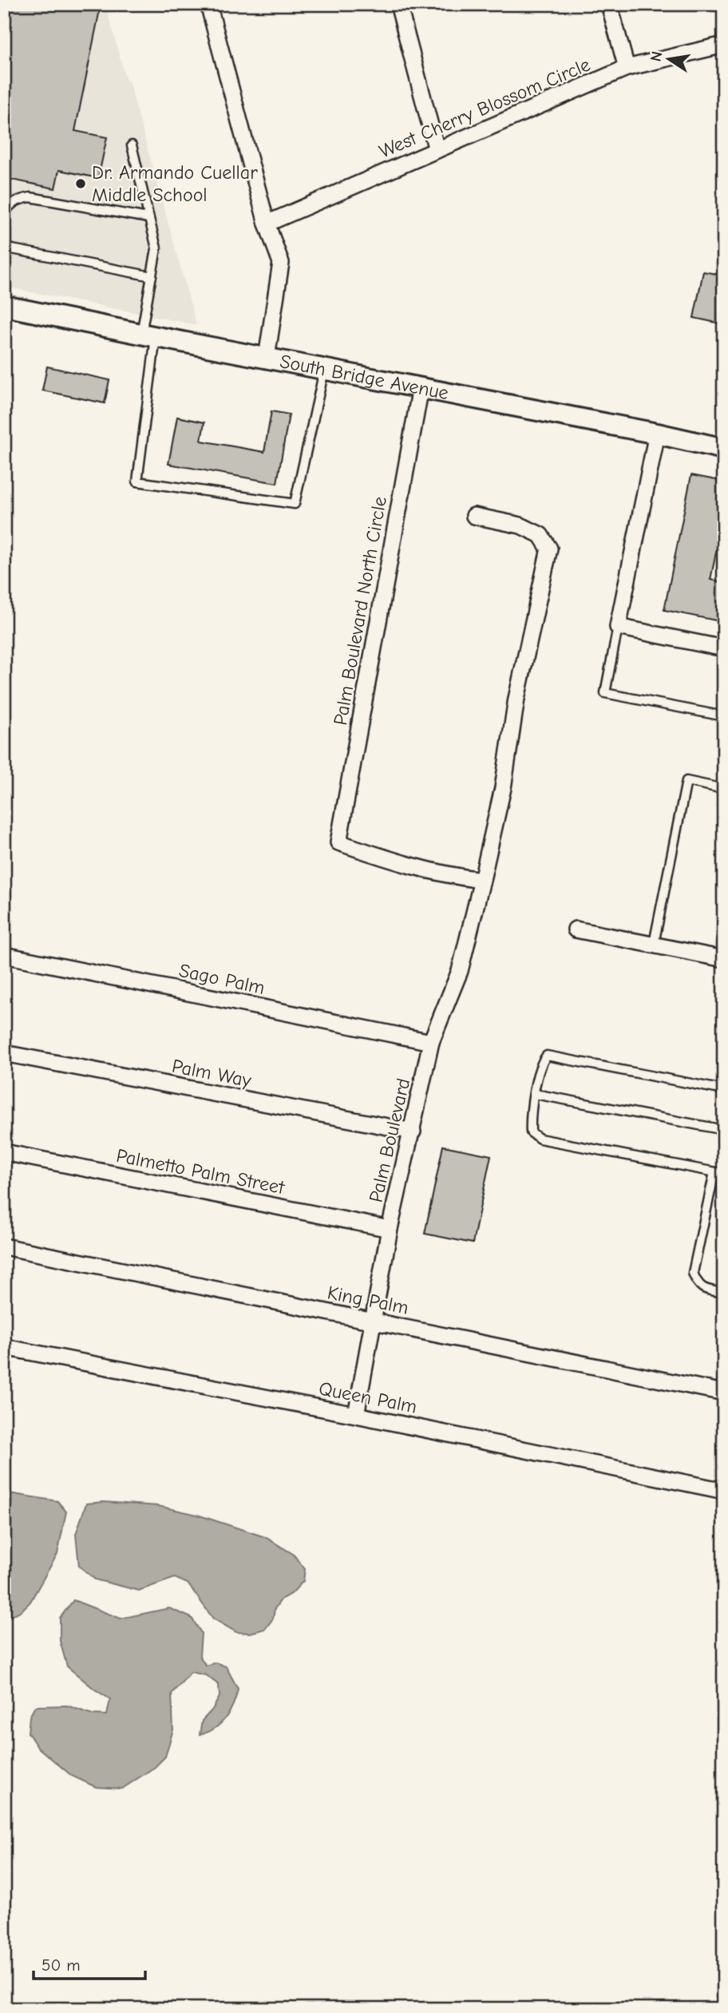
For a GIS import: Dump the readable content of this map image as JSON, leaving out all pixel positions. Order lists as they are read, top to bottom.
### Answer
{
  "streets": {
    "street": [
      "West Cherry Blossom Circle",
      "South Bridge Avenue",
      "Palm Boulevard North Circle",
      "Sago Palm",
      "Palm Way",
      "Palm Boulevard",
      "Palmetto Palm Street",
      "King Palm",
      "Queen Palm"
    ]
  },
  "crossings": [
    ["South Bridge Avenue", "Palm Boulevard North Circle"],
    ["Palm Boulevard North Circle", "Palm Boulevard"],
    ["Sago Palm", "Palm Boulevard"],
    ["Palm Way", "Palm Boulevard"],
    ["Palm Boulevard", "Palmetto Palm Street"],
    ["Palm Boulevard", "King Palm"],
    ["Palm Boulevard", "Queen Palm"]
  ],
  "places": ["Dr. Armando Cuellar Middle School"],
  "scale_bar": "50 m",
  "north": "left"
}
